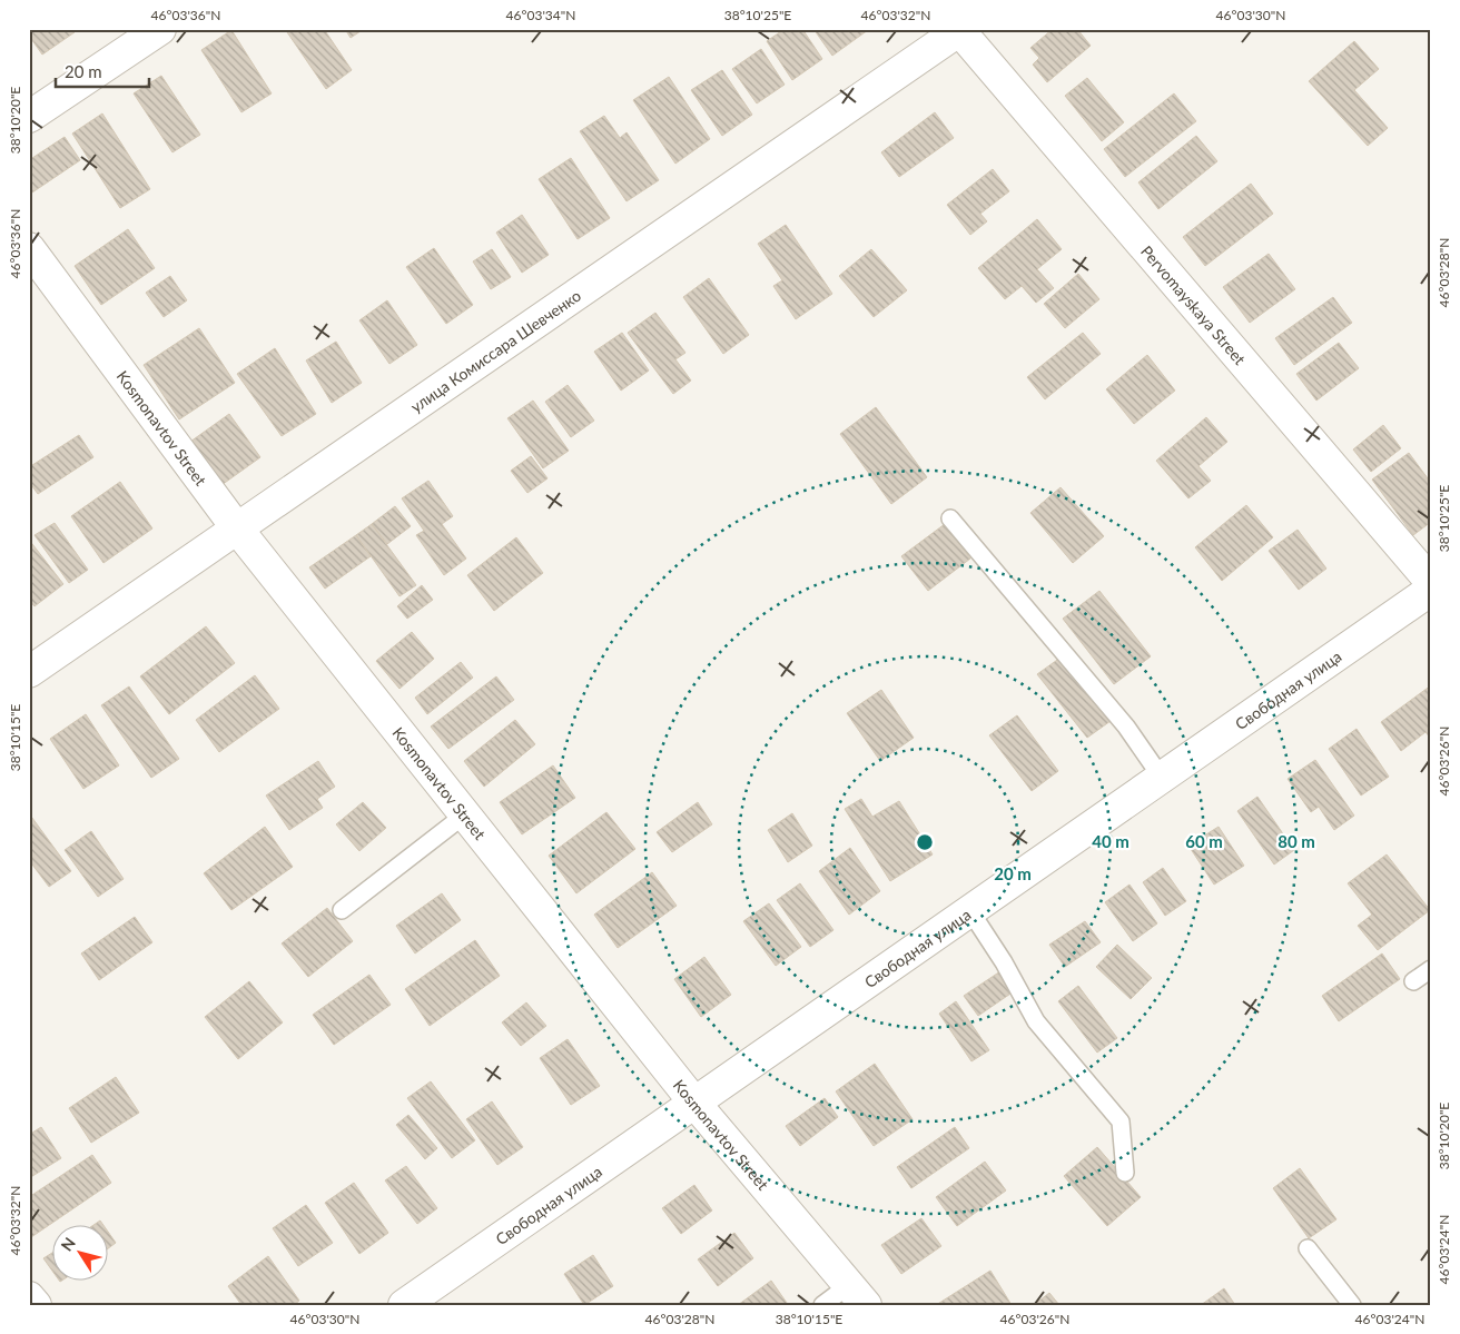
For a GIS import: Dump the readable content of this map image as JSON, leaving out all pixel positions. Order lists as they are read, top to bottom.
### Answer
{
  "streets": {
    "street": [
      "Pervomayskaya Street",
      "улица Комиссара Шевченко",
      "Kosmonavtov Street",
      "Свободная улица"
    ]
  },
  "crossings": [
    ["Pervomayskaya Street", "улица Комиссара Шевченко"],
    ["улица Комиссара Шевченко", "Kosmonavtov Street"],
    ["Kosmonavtov Street", "Свободная улица"]
  ],
  "scale_bar": "20 m",
  "north": "top left",
  "coordinates": [
    "46°03'36\"N",
    "46°03'34\"N",
    "38°10'25\"E",
    "46°03'32\"N",
    "46°03'30\"N",
    "38°10'20\"E",
    "46°03'28\"N",
    "38°10'15\"E",
    "46°03'26\"N",
    "46°03'24\"N"
  ],
  "rings": [
    "40 m",
    "60 m",
    "80 m",
    "20 m"
  ]
}
